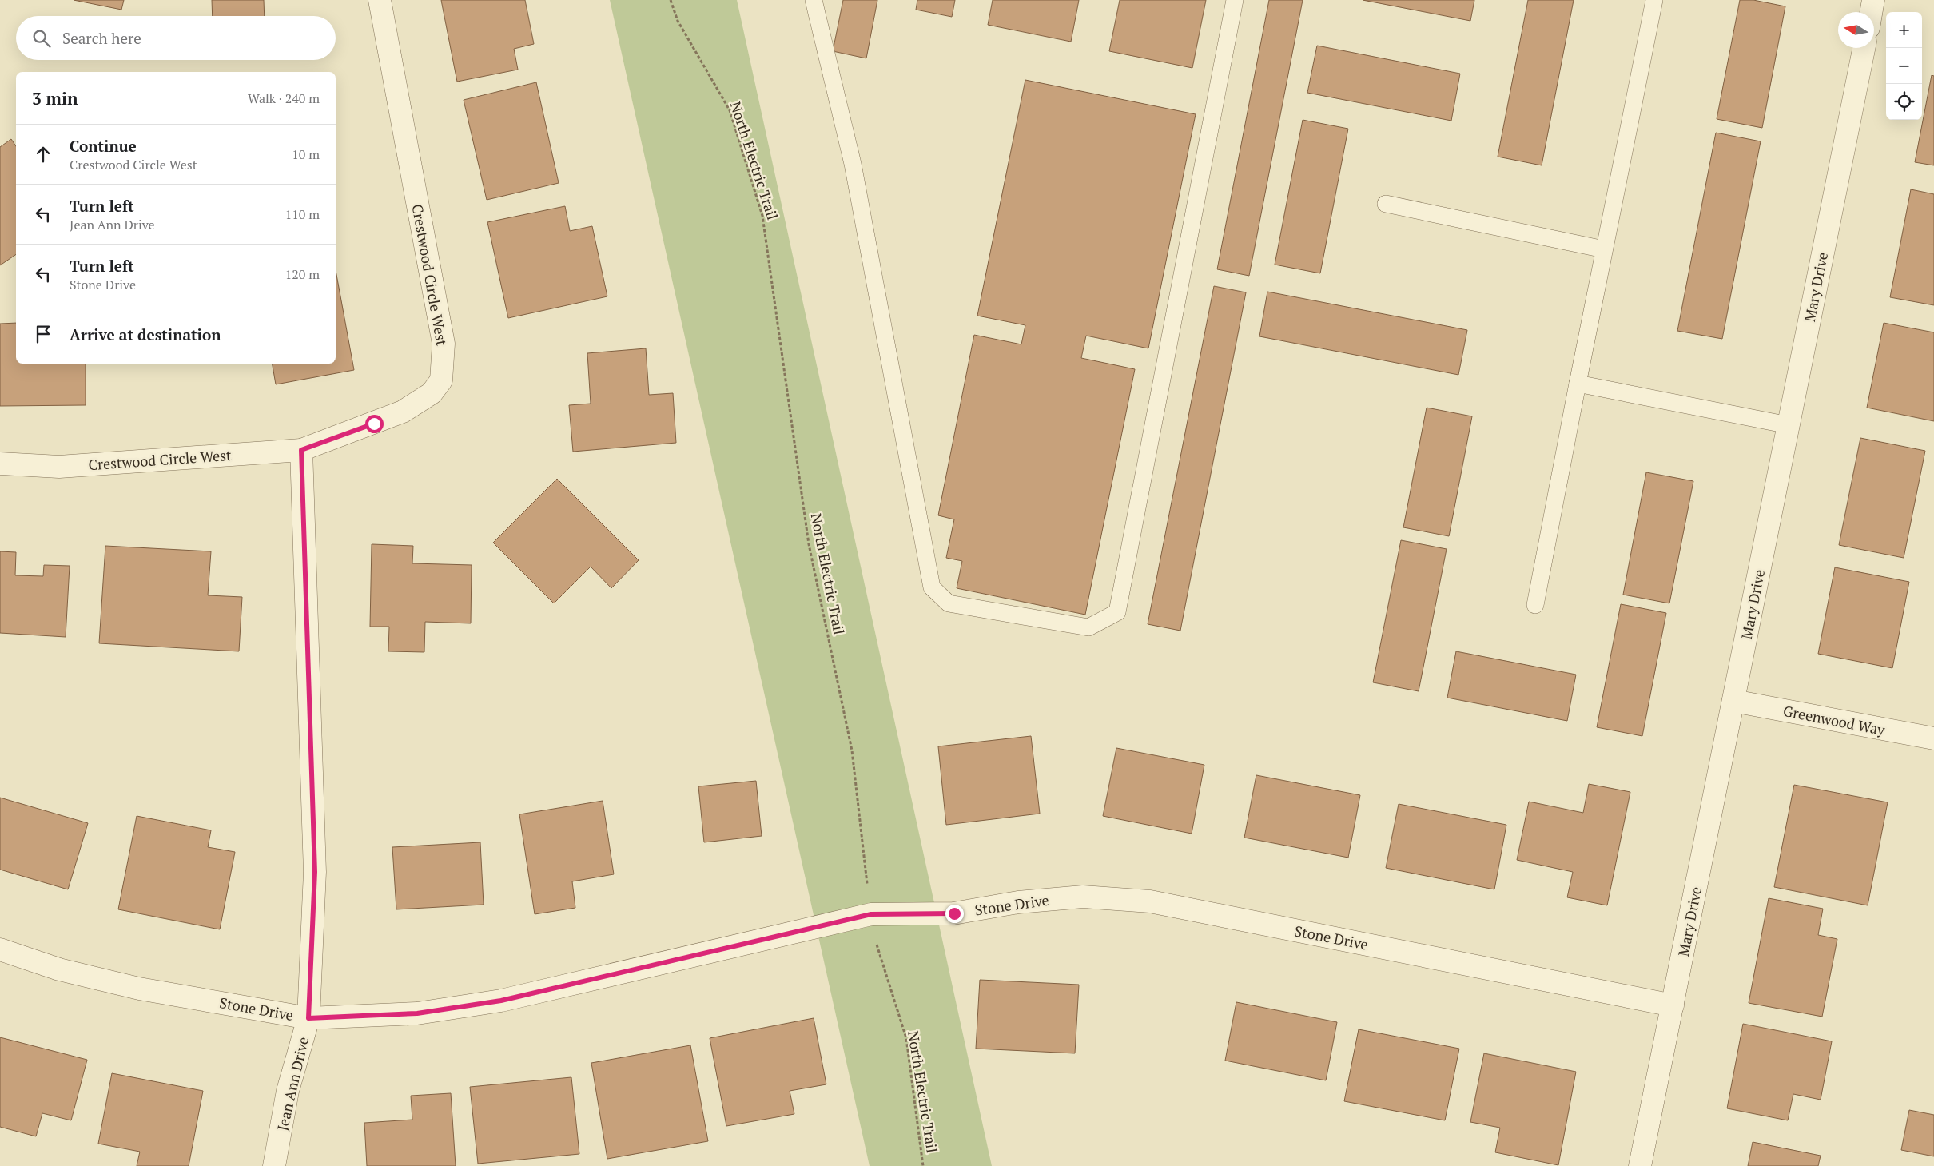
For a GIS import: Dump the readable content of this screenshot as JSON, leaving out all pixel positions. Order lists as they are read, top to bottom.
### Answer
{
  "streets": {
    "street": [
      "Crestwood Circle West",
      "Mary Drive",
      "Greenwood Way",
      "Stone Drive",
      "Jean Ann Drive"
    ],
    "path": ["North Electric Trail"]
  },
  "crossings": [
    ["North Electric Trail", "Stone Drive"],
    ["Crestwood Circle West", "Jean Ann Drive"],
    ["Mary Drive", "Greenwood Way"],
    ["Mary Drive", "Stone Drive"],
    ["Stone Drive", "Jean Ann Drive"]
  ],
  "north": "left",
  "page": {
    "map_buttons": ["+", "−"],
    "search": "Search here",
    "heading": ["3 min", "Walk · 240 m"],
    "list": [
      ["Continue", "Crestwood Circle West", "10 m"],
      ["Turn left", "Jean Ann Drive", "110 m"],
      ["Turn left", "Stone Drive", "120 m"],
      "Arrive at destination"
    ]
  }
}
